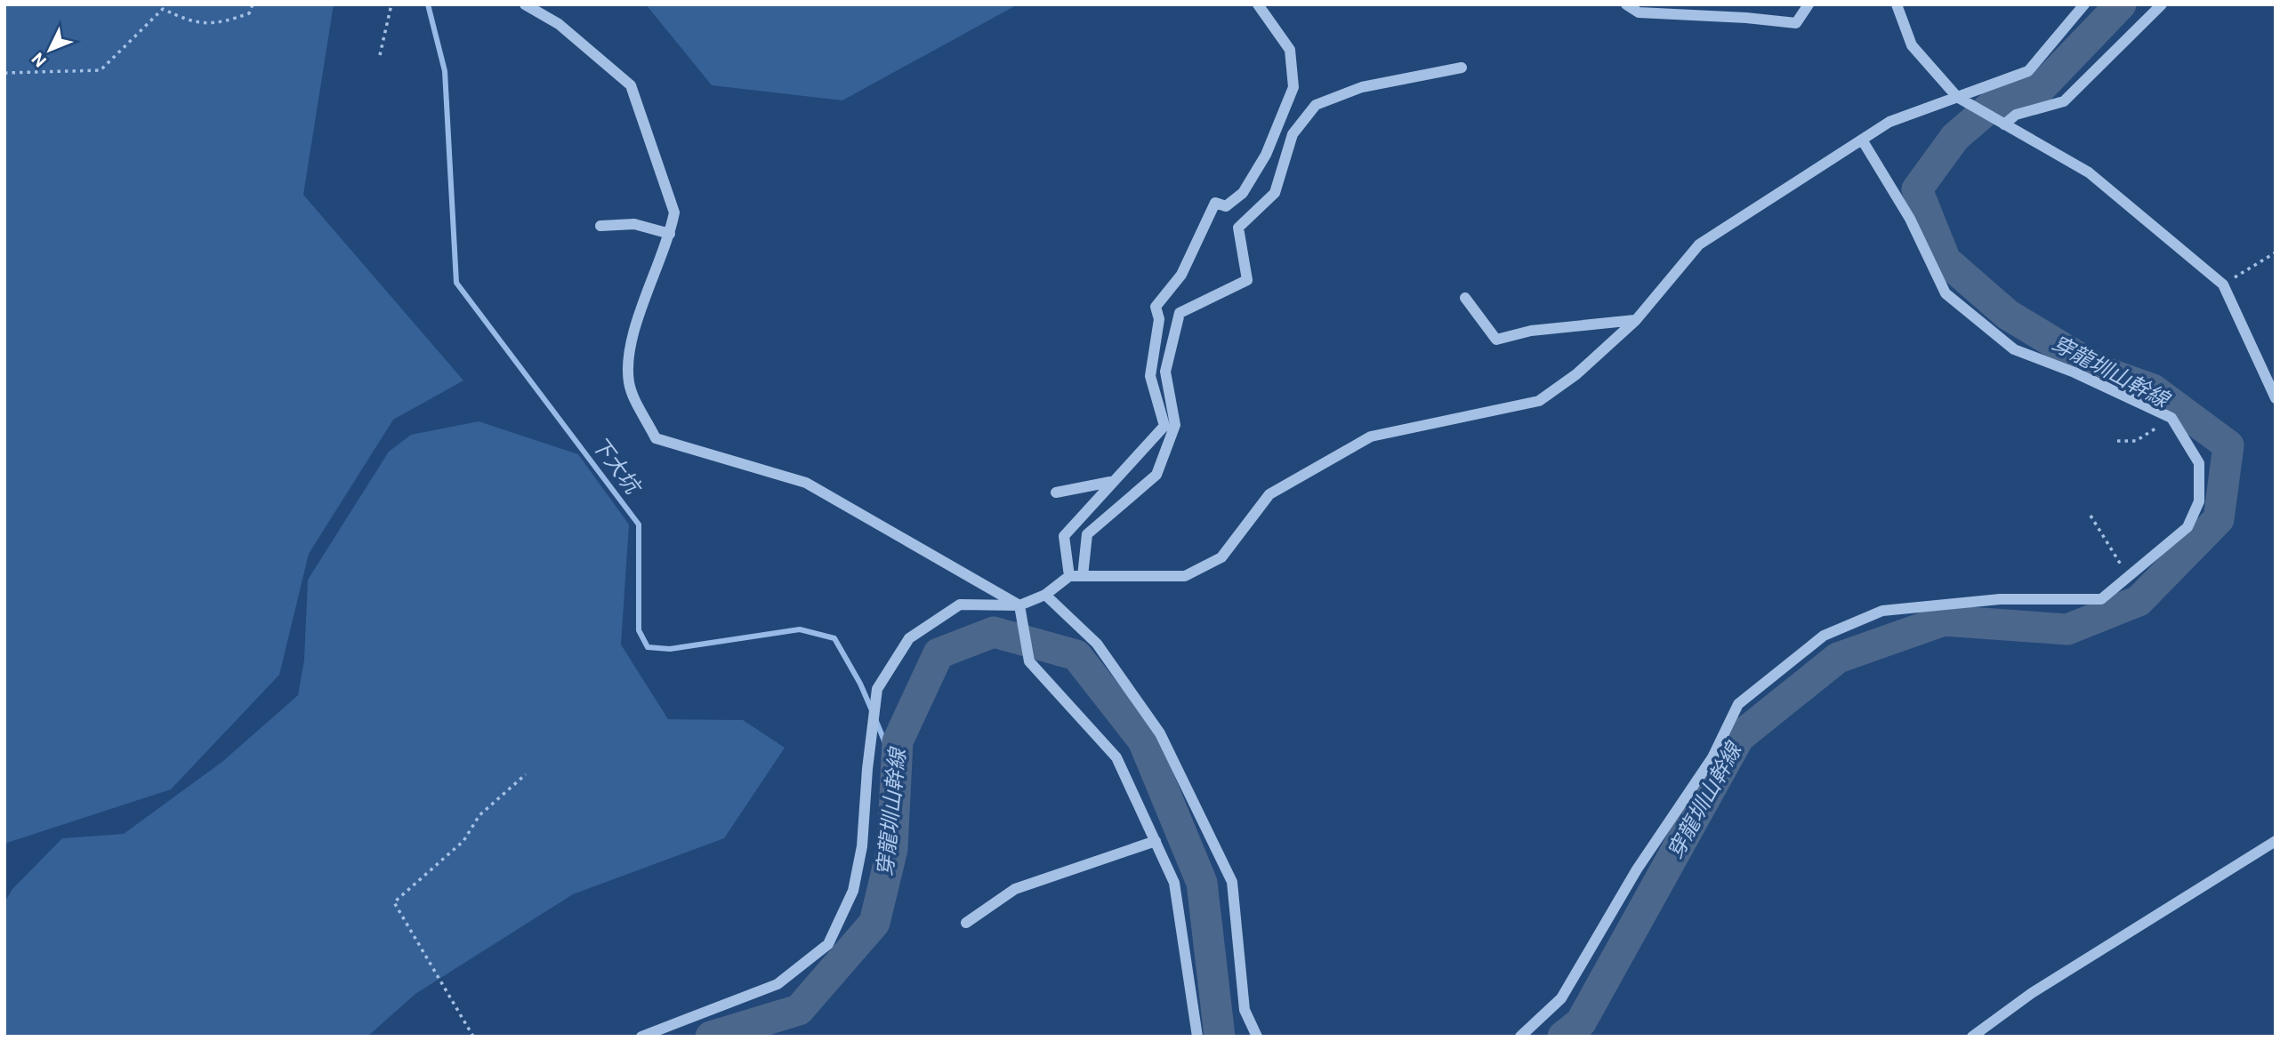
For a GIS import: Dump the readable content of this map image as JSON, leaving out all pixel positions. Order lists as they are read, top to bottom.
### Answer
{
  "water": ["穿龍圳山幹線", "下大坑"],
  "north": "bottom left"
}
